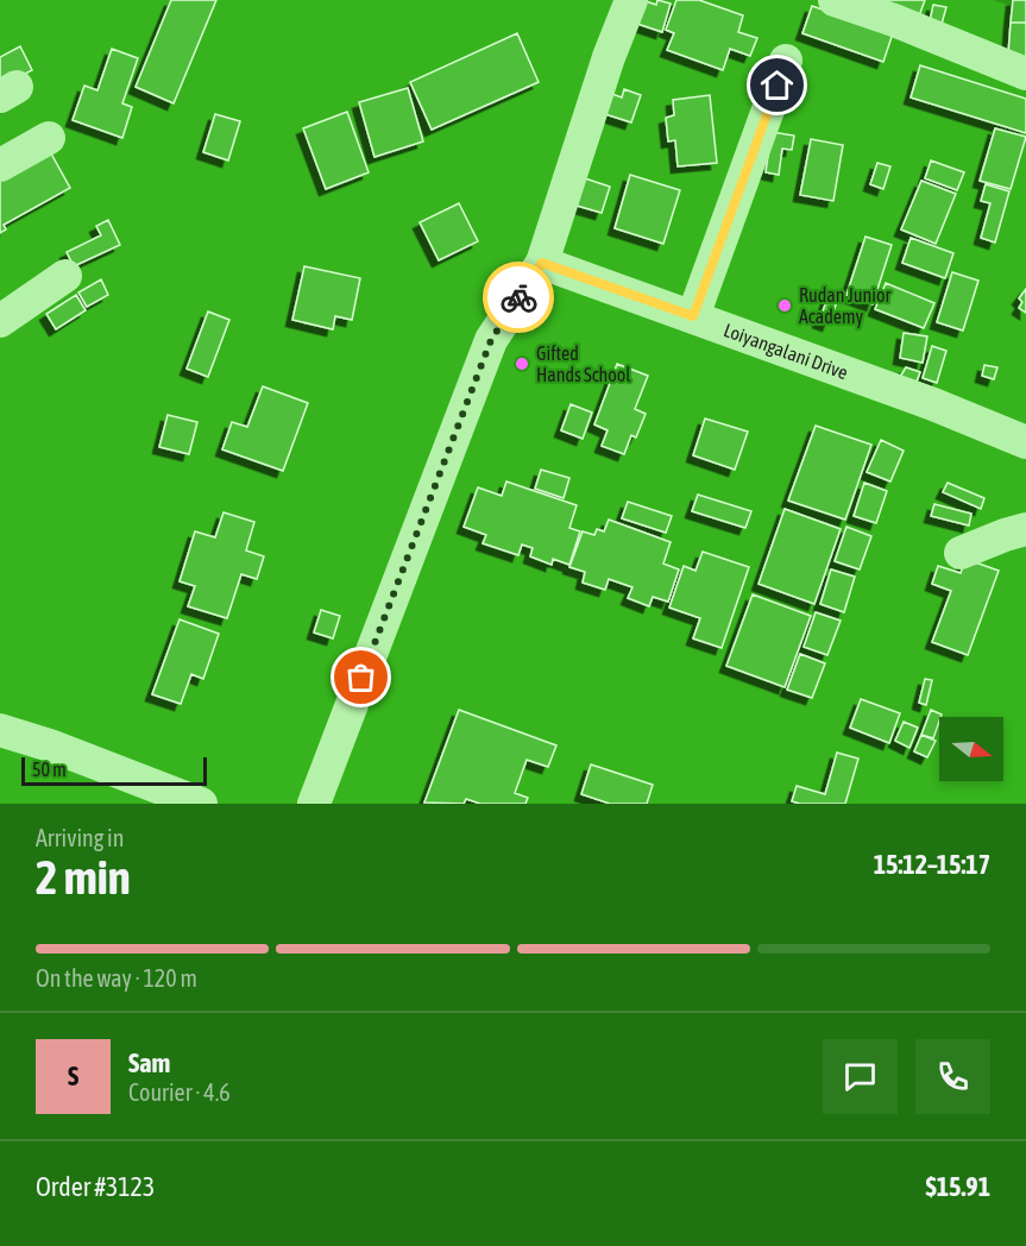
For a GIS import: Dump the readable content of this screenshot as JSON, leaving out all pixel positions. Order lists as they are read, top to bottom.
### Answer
{
  "streets": {
    "street": ["Loiyangalani Drive"]
  },
  "places": ["Rudan Junior Academy", "Gifted Hands School"],
  "scale_bar": "50 m",
  "north": "right",
  "page": {
    "scale": "50 m",
    "heading": ["2 min", "Arriving in", "15:12–15:17"],
    "panel": [
      "Sam",
      "Courier · 4.6",
      "Order #3123",
      "$15.91"
    ],
    "bar": "On the way · 120 m",
    "round": "S"
  }
}
